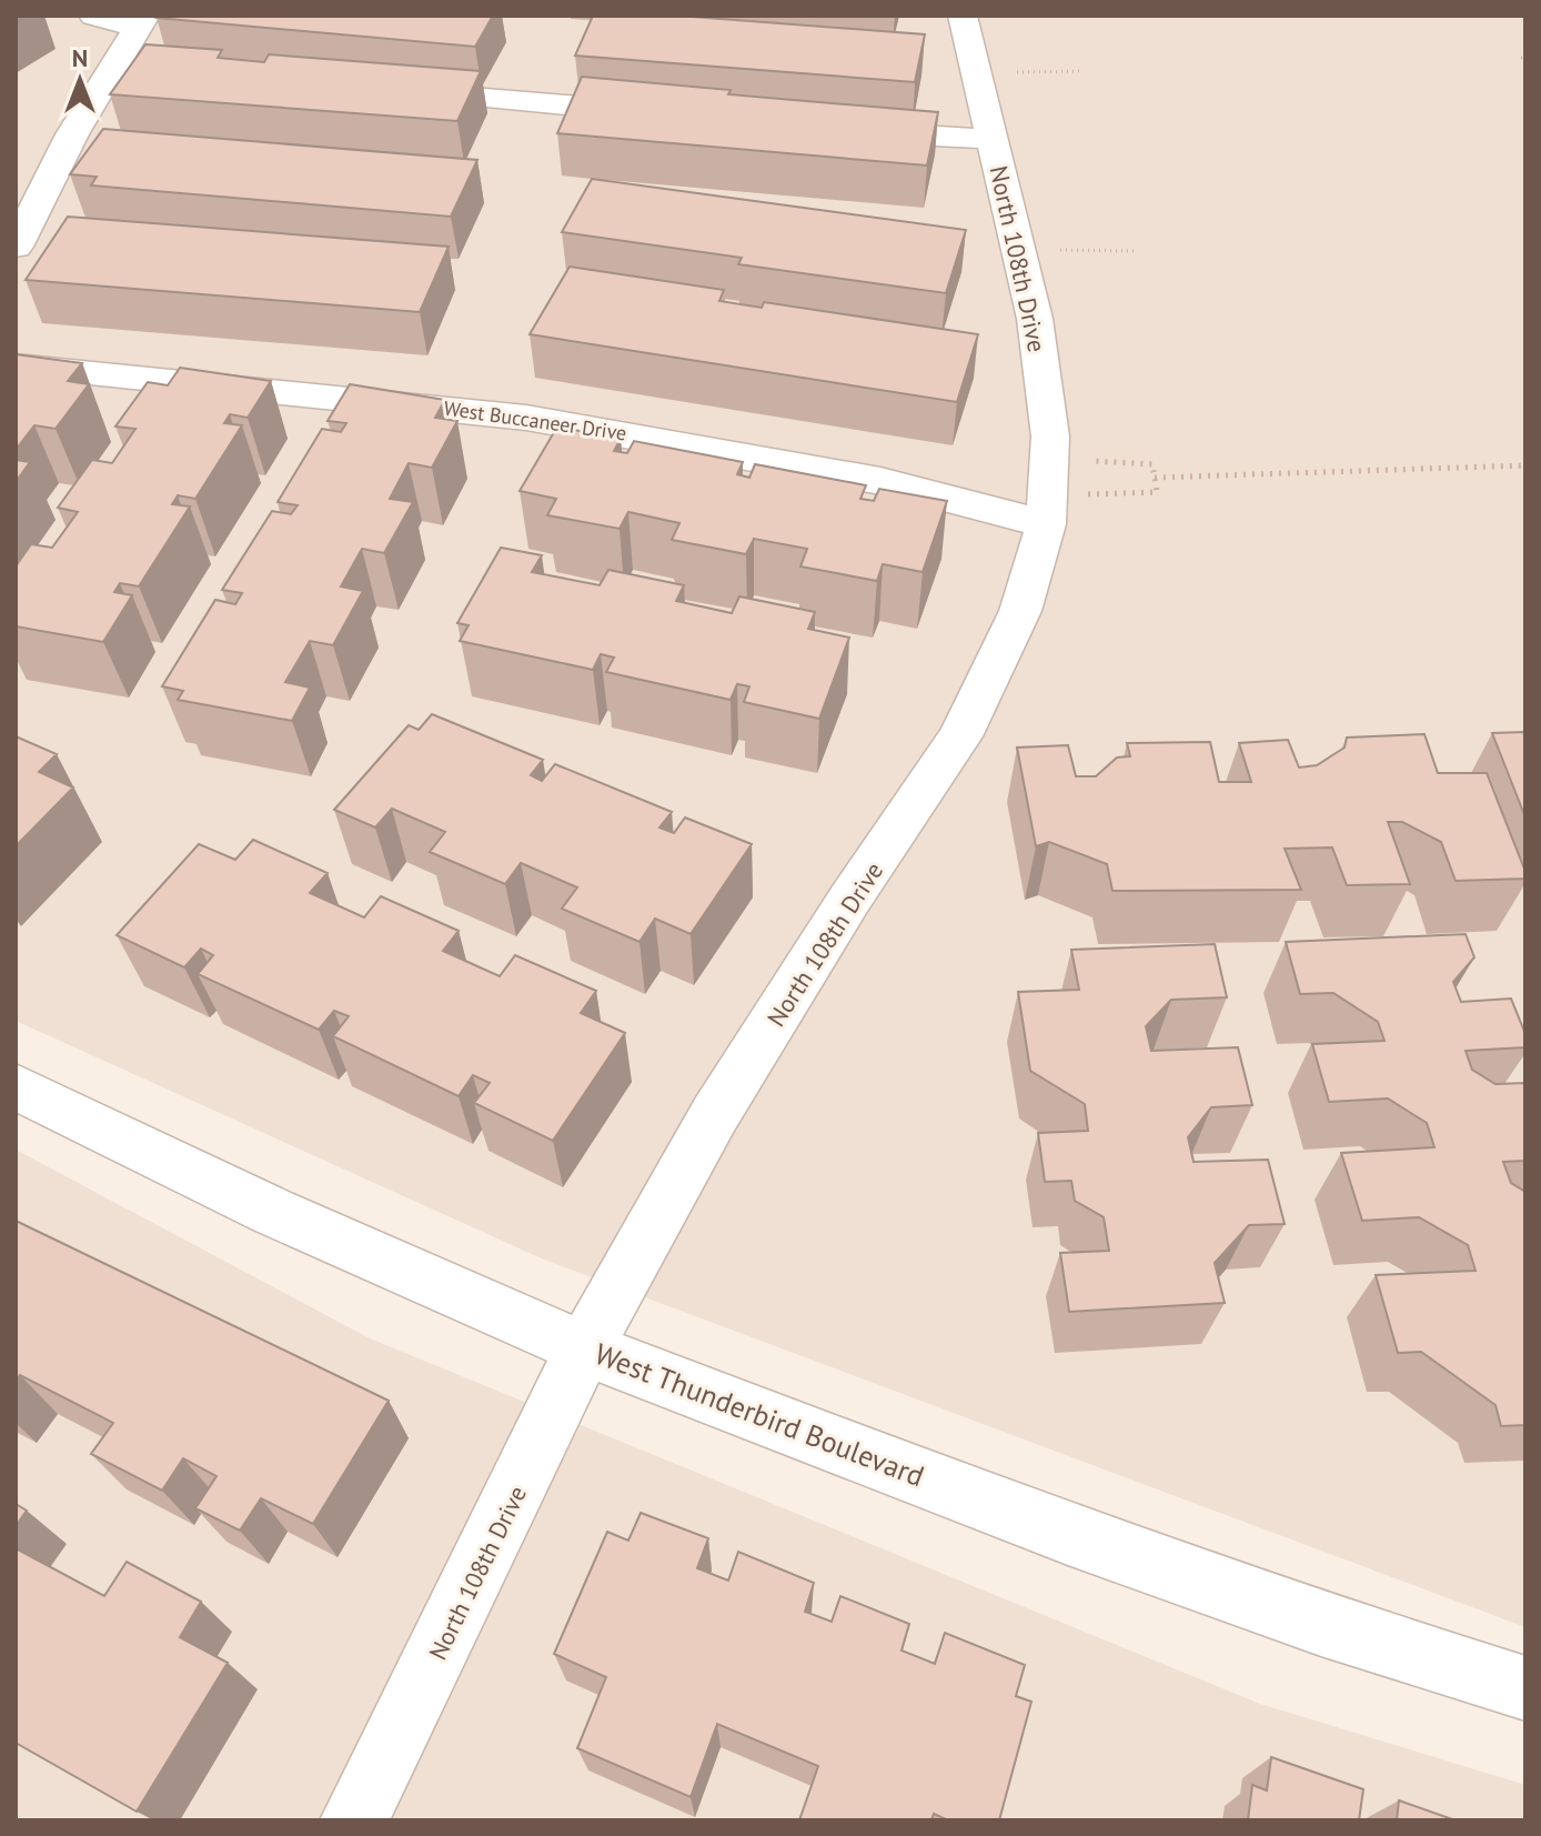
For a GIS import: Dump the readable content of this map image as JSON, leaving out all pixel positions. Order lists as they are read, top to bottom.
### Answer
{
  "streets": {
    "street": ["North 108th Drive", "West Buccaneer Drive", "West Thunderbird Boulevard"]
  },
  "crossings": [
    ["North 108th Drive", "West Buccaneer Drive"],
    ["North 108th Drive", "West Thunderbird Boulevard"]
  ],
  "north": "top"
}
